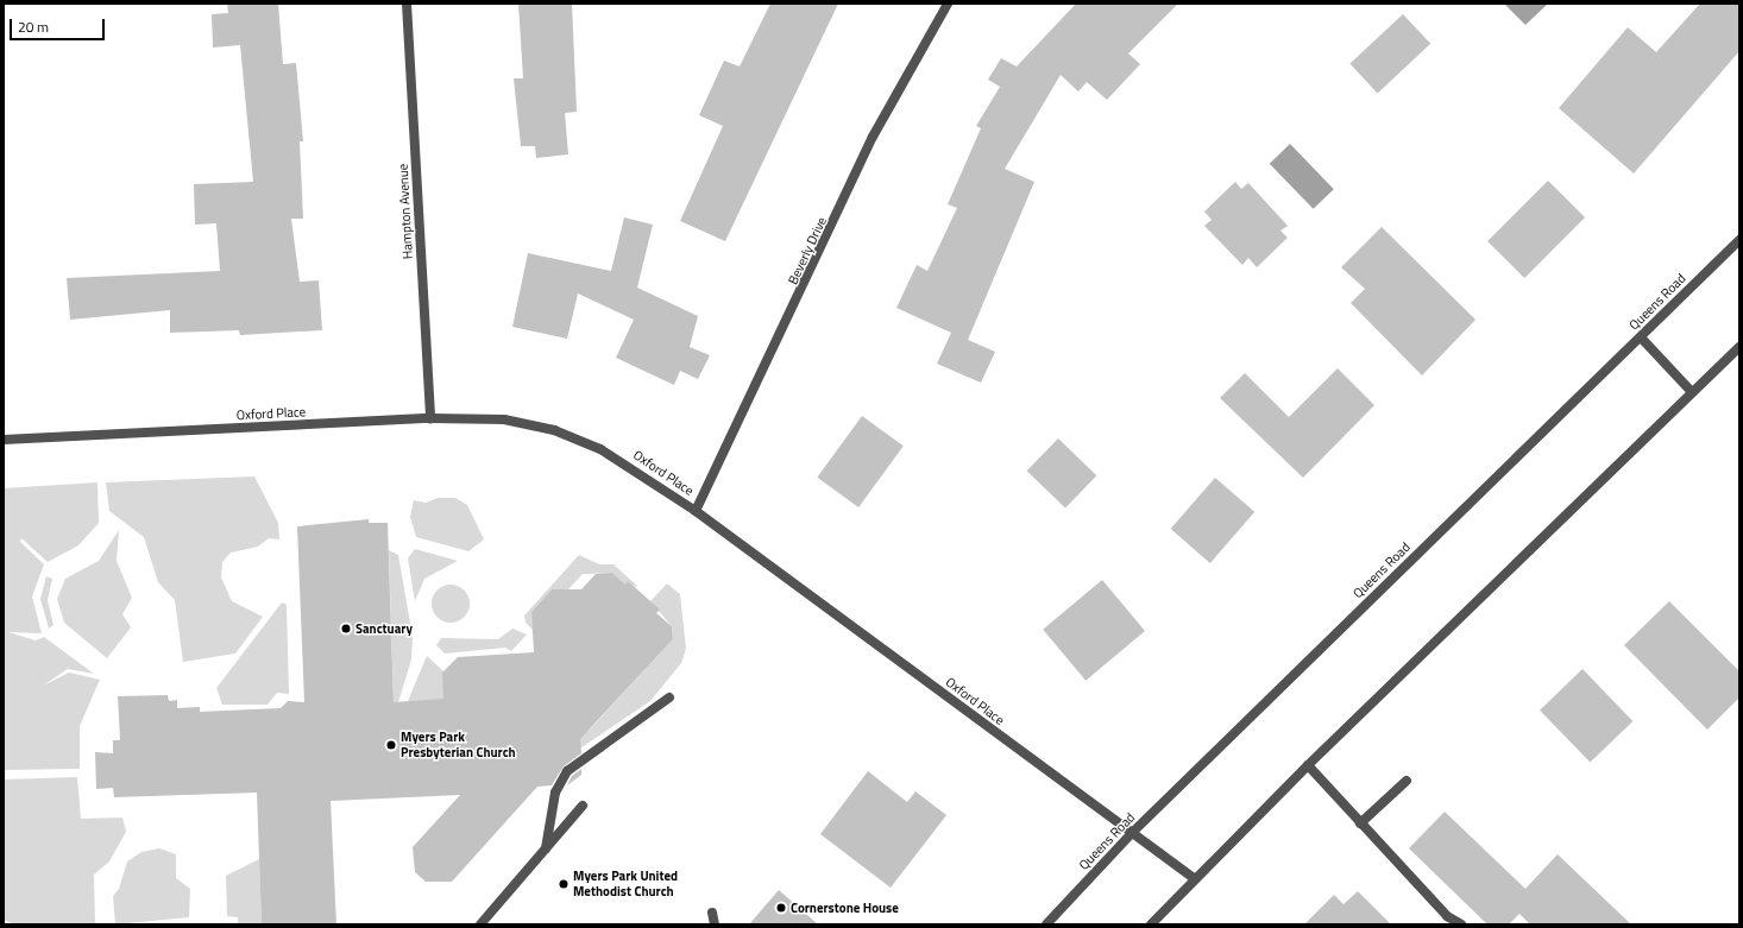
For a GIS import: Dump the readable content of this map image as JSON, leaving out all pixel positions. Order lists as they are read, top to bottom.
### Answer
{
  "streets": {
    "street": [
      "Hampton Avenue",
      "Beverly Drive",
      "Queens Road",
      "Oxford Place"
    ]
  },
  "crossings": [
    ["Hampton Avenue", "Oxford Place"],
    ["Beverly Drive", "Oxford Place"],
    ["Queens Road", "Oxford Place"]
  ],
  "places": [
    "Sanctuary",
    "Myers Park Presbyterian Church",
    "Myers Park United Methodist Church",
    "Cornerstone House"
  ],
  "scale_bar": "20 m"
}
